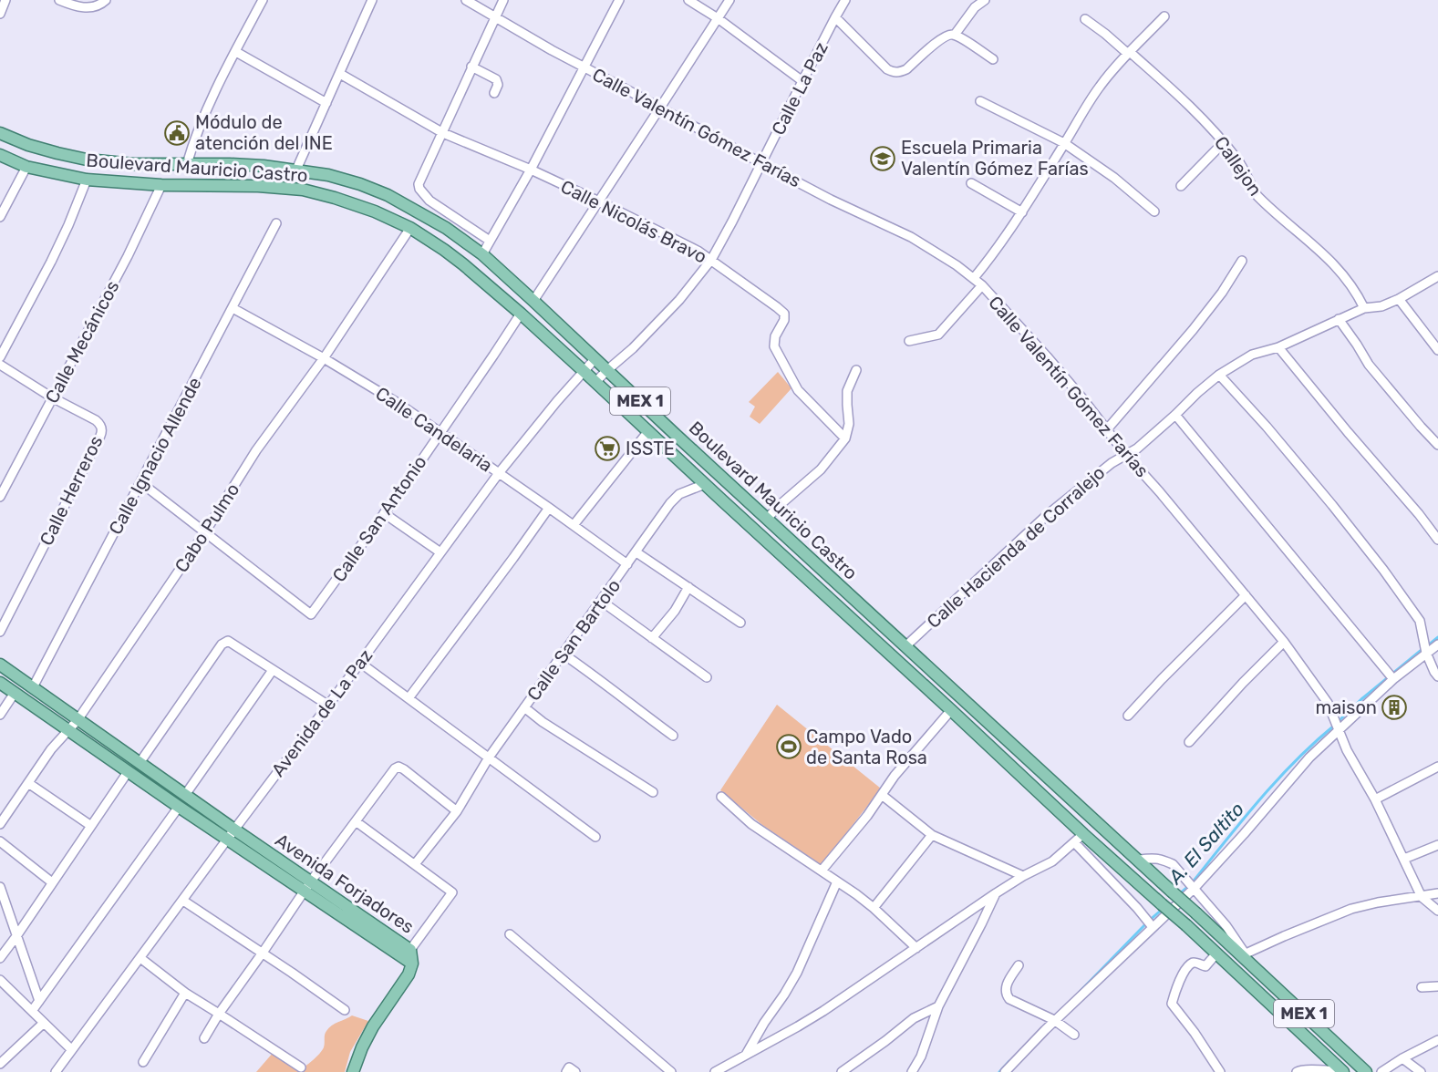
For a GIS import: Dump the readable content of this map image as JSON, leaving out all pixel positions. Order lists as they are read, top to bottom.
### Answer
{
  "streets": {
    "main road": ["Boulevard Mauricio Castro", "MEX 1", "Avenida Forjadores"],
    "street": [
      "Calle La Paz",
      "Calle Valentín Gómez Farías",
      "Callejon",
      "Calle Nicolás Bravo",
      "Calle Mecánicos",
      "Calle Candelaria",
      "Calle Ignacio Allende",
      "Calle Herreros",
      "Calle San Antonio",
      "Cabo Pulmo",
      "Calle Hacienda de Corralejo",
      "Calle San Bartolo",
      "Avenida de La Paz"
    ]
  },
  "crossings": [
    ["Calle La Paz", "Calle Valentín Gómez Farías"],
    ["Calle La Paz", "Boulevard Mauricio Castro"],
    ["Calle La Paz", "Calle Nicolás Bravo"],
    ["Calle Valentín Gómez Farías", "Calle Hacienda de Corralejo"],
    ["Callejon", "Calle Hacienda de Corralejo"],
    ["Boulevard Mauricio Castro", "Calle Mecánicos"],
    ["Boulevard Mauricio Castro", "Calle San Antonio"],
    ["Boulevard Mauricio Castro", "Cabo Pulmo"],
    ["Boulevard Mauricio Castro", "Calle Hacienda de Corralejo"],
    ["Boulevard Mauricio Castro", "Calle San Bartolo"],
    ["Boulevard Mauricio Castro", "Avenida de La Paz"],
    ["Calle Mecánicos", "Calle Herreros"],
    ["Calle Candelaria", "Calle Ignacio Allende"],
    ["Calle Candelaria", "Calle San Antonio"],
    ["Calle Candelaria", "Cabo Pulmo"],
    ["Calle Candelaria", "Calle San Bartolo"],
    ["Calle Candelaria", "Avenida de La Paz"],
    ["Calle Ignacio Allende", "Avenida Forjadores"],
    ["Calle San Antonio", "Cabo Pulmo"],
    ["Cabo Pulmo", "Avenida Forjadores"],
    ["Avenida de La Paz", "Avenida Forjadores"]
  ],
  "water": ["A. El Saltito"],
  "places": {
    "public building": ["Módulo de atención del INE"],
    "school or university": ["Escuela Primaria Valentín Gómez Farías"],
    "supermarket": ["ISSTE"],
    "building": ["maison"],
    "sports": ["Campo Vado de Santa Rosa"]
  }
}
